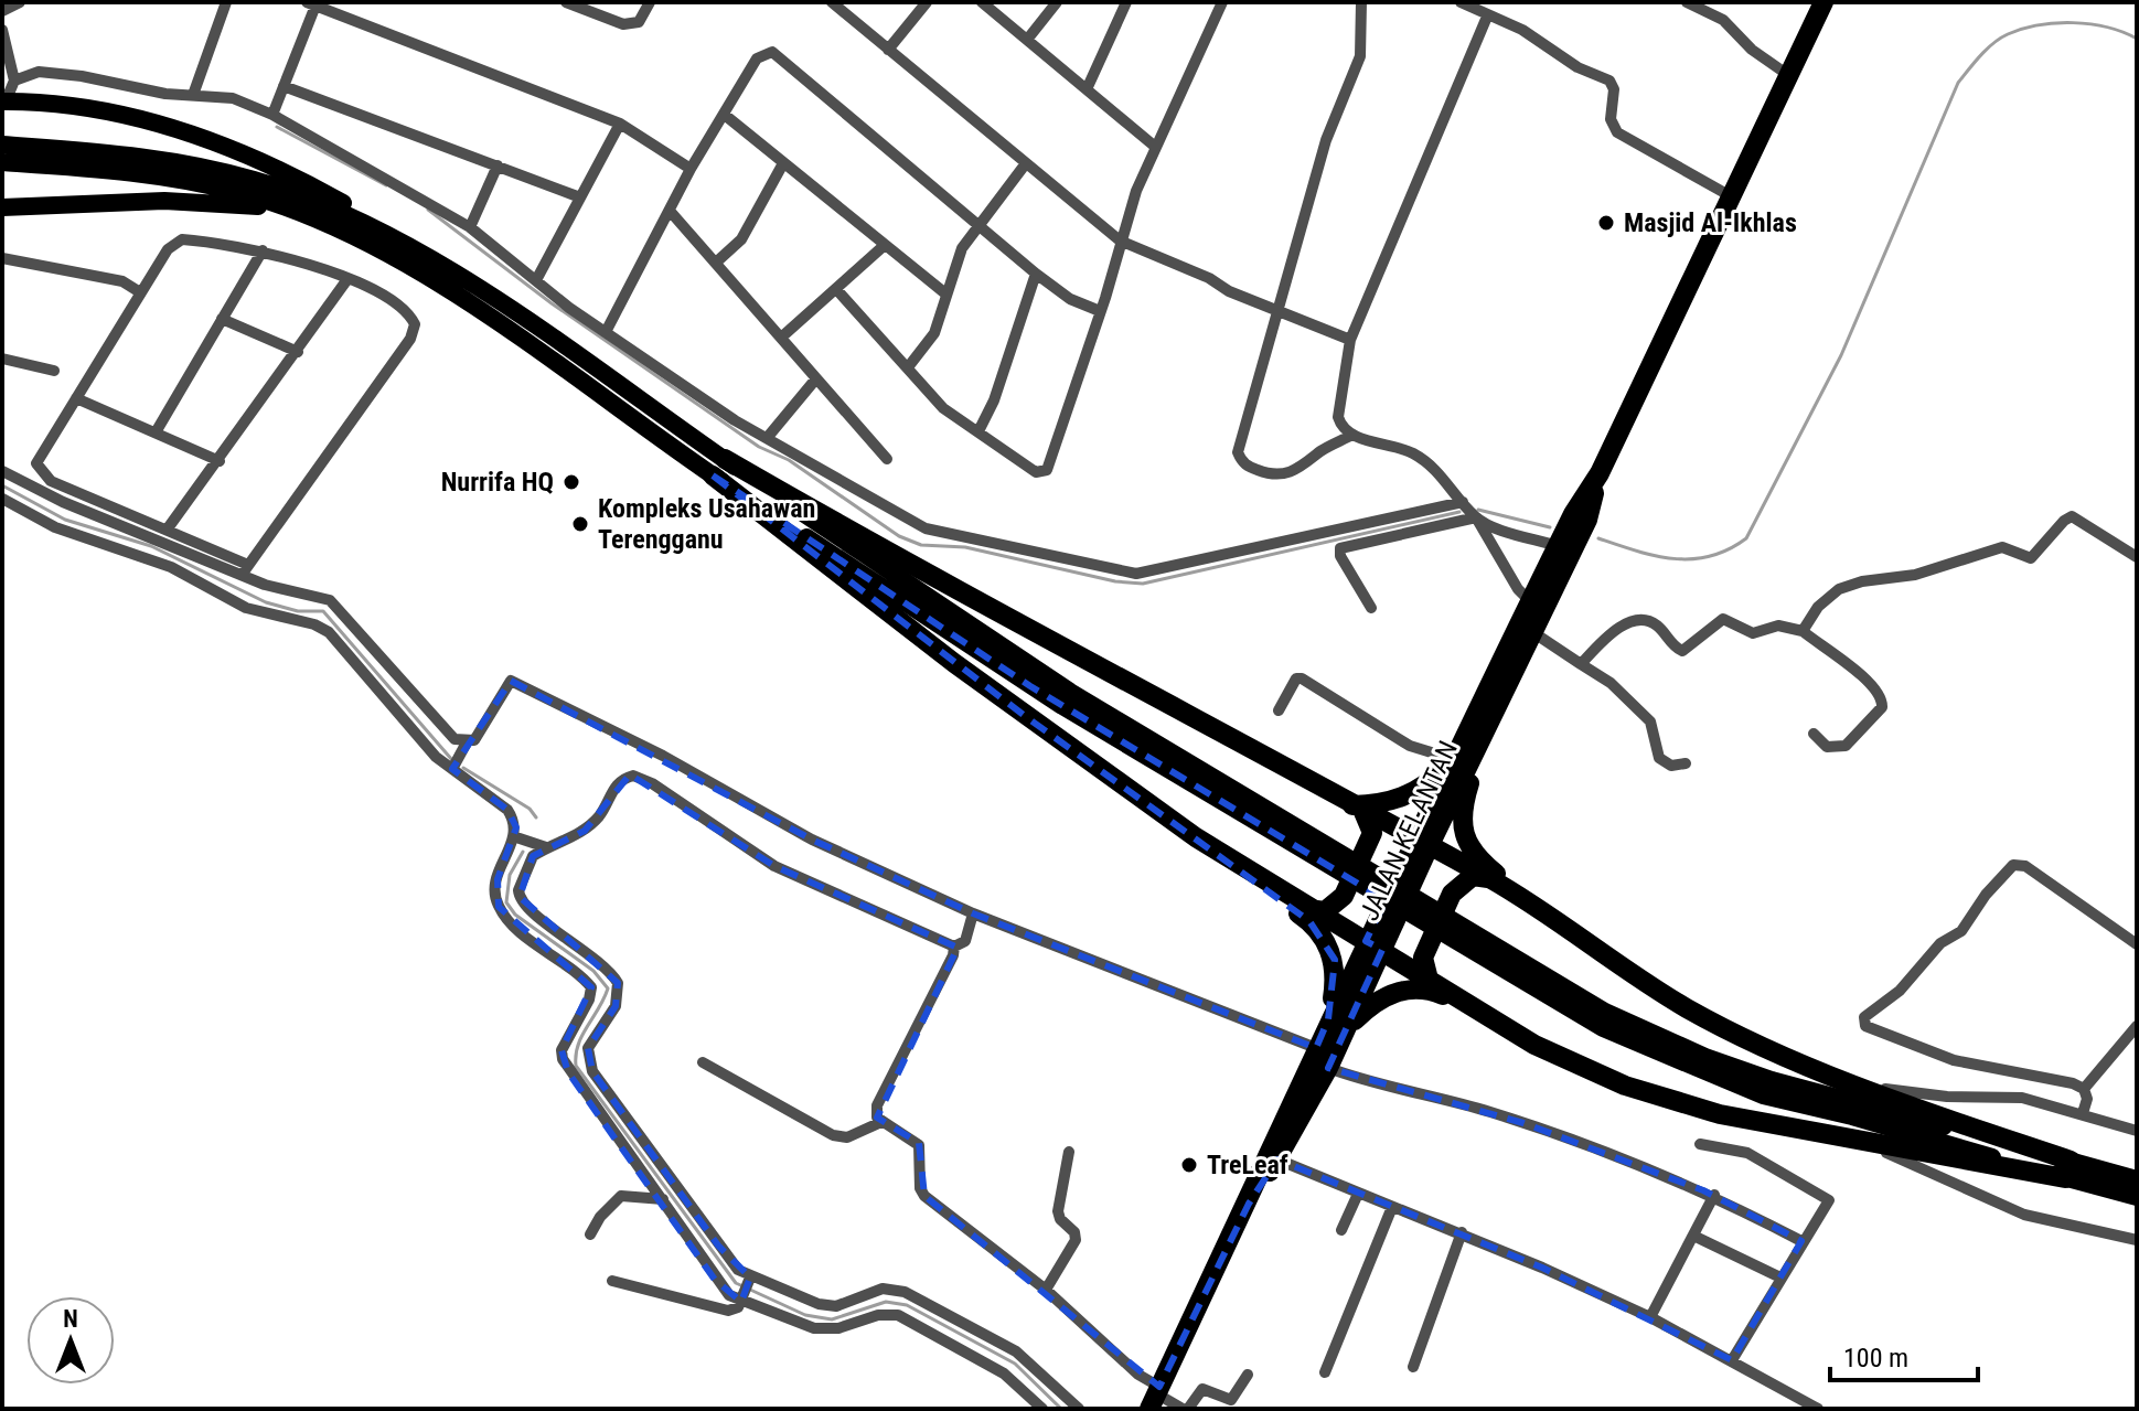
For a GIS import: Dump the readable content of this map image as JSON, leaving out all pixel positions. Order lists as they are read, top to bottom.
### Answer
{
  "streets": {
    "highway": ["JALAN KELANTAN"]
  },
  "places": [
    "Masjid Al-Ikhlas",
    "Nurrifa HQ",
    "Kompleks Usahawan Terengganu",
    "TreLeaf"
  ],
  "scale_bar": "100 m",
  "north": "top"
}
